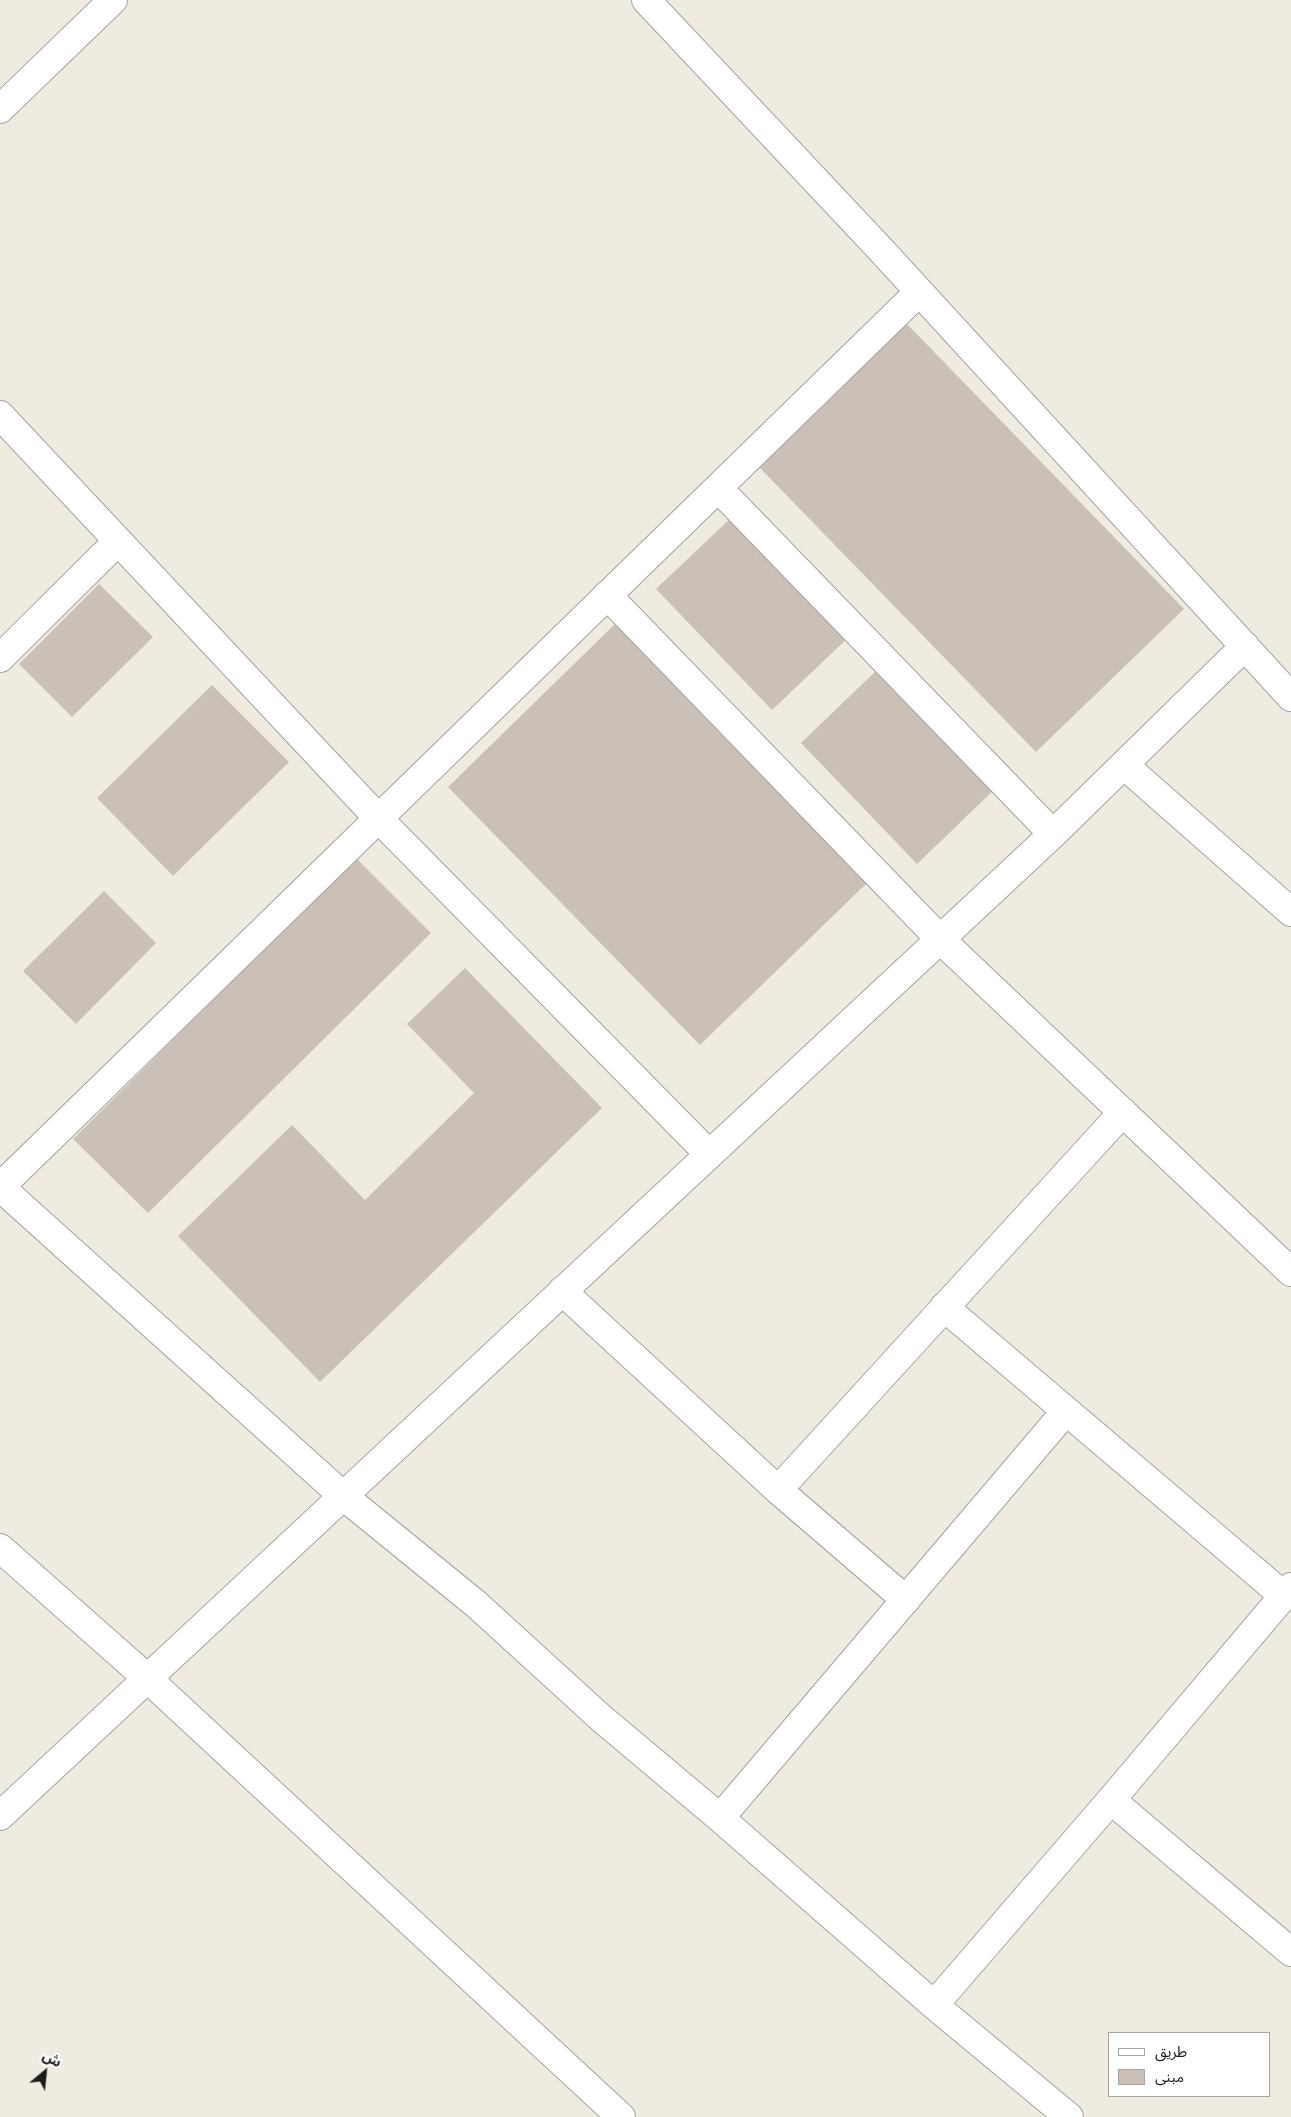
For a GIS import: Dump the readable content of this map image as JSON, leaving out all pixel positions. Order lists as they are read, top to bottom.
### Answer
{
  "legend": ["طريق", "مبنى"],
  "north": "top right"
}
